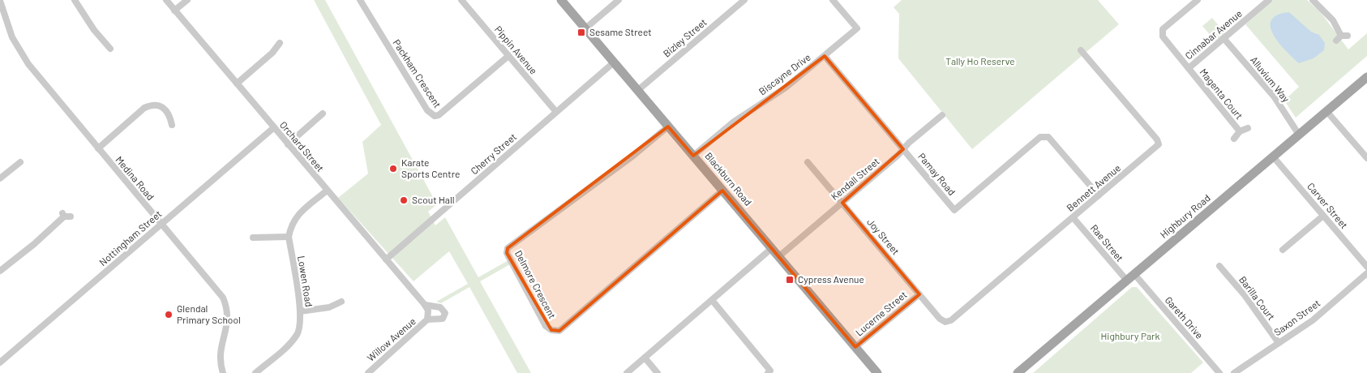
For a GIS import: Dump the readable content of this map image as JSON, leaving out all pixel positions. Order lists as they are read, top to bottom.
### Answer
{
  "streets": {
    "main road": ["Blackburn Road", "Highbury Road"],
    "street": [
      "Cinnabar Avenue",
      "Bizley Street",
      "Pippin Avenue",
      "Packham Crescent",
      "Biscayne Drive",
      "Alluvium Way",
      "Magenta Court",
      "Orchard Street",
      "Cherry Street",
      "Pamay Road",
      "Medina Road",
      "Kendall Street",
      "Bennett Avenue",
      "Carver Street",
      "Joy Street",
      "Nottingham Street",
      "Rae Street",
      "Lowen Road",
      "Delmore Crescent",
      "Barilla Court",
      "Lucerne Street",
      "Gareth Drive",
      "Saxon Street",
      "Willow Avenue"
    ]
  },
  "crossings": [
    ["Cinnabar Avenue", "Alluvium Way"],
    ["Cinnabar Avenue", "Magenta Court"],
    ["Bizley Street", "Blackburn Road"],
    ["Pippin Avenue", "Packham Crescent"],
    ["Pippin Avenue", "Cherry Street"],
    ["Biscayne Drive", "Pamay Road"],
    ["Biscayne Drive", "Blackburn Road"],
    ["Alluvium Way", "Highbury Road"],
    ["Orchard Street", "Cherry Street"],
    ["Orchard Street", "Nottingham Street"],
    ["Orchard Street", "Lowen Road"],
    ["Cherry Street", "Blackburn Road"],
    ["Pamay Road", "Kendall Street"],
    ["Pamay Road", "Bennett Avenue"],
    ["Medina Road", "Nottingham Street"],
    ["Blackburn Road", "Kendall Street"],
    ["Blackburn Road", "Delmore Crescent"],
    ["Blackburn Road", "Lucerne Street"],
    ["Kendall Street", "Joy Street"],
    ["Bennett Avenue", "Joy Street"],
    ["Bennett Avenue", "Rae Street"],
    ["Carver Street", "Highbury Road"],
    ["Highbury Road", "Rae Street"],
    ["Highbury Road", "Gareth Drive"],
    ["Joy Street", "Lucerne Street"],
    ["Barilla Court", "Saxon Street"]
  ],
  "parks": ["Tally Ho Reserve", "Highbury Park"],
  "places": {
    "transit": ["Sesame Street", "Cypress Avenue"],
    "other": ["Karate Sports Centre", "Scout Hall", "Glendal Primary School"]
  }
}
